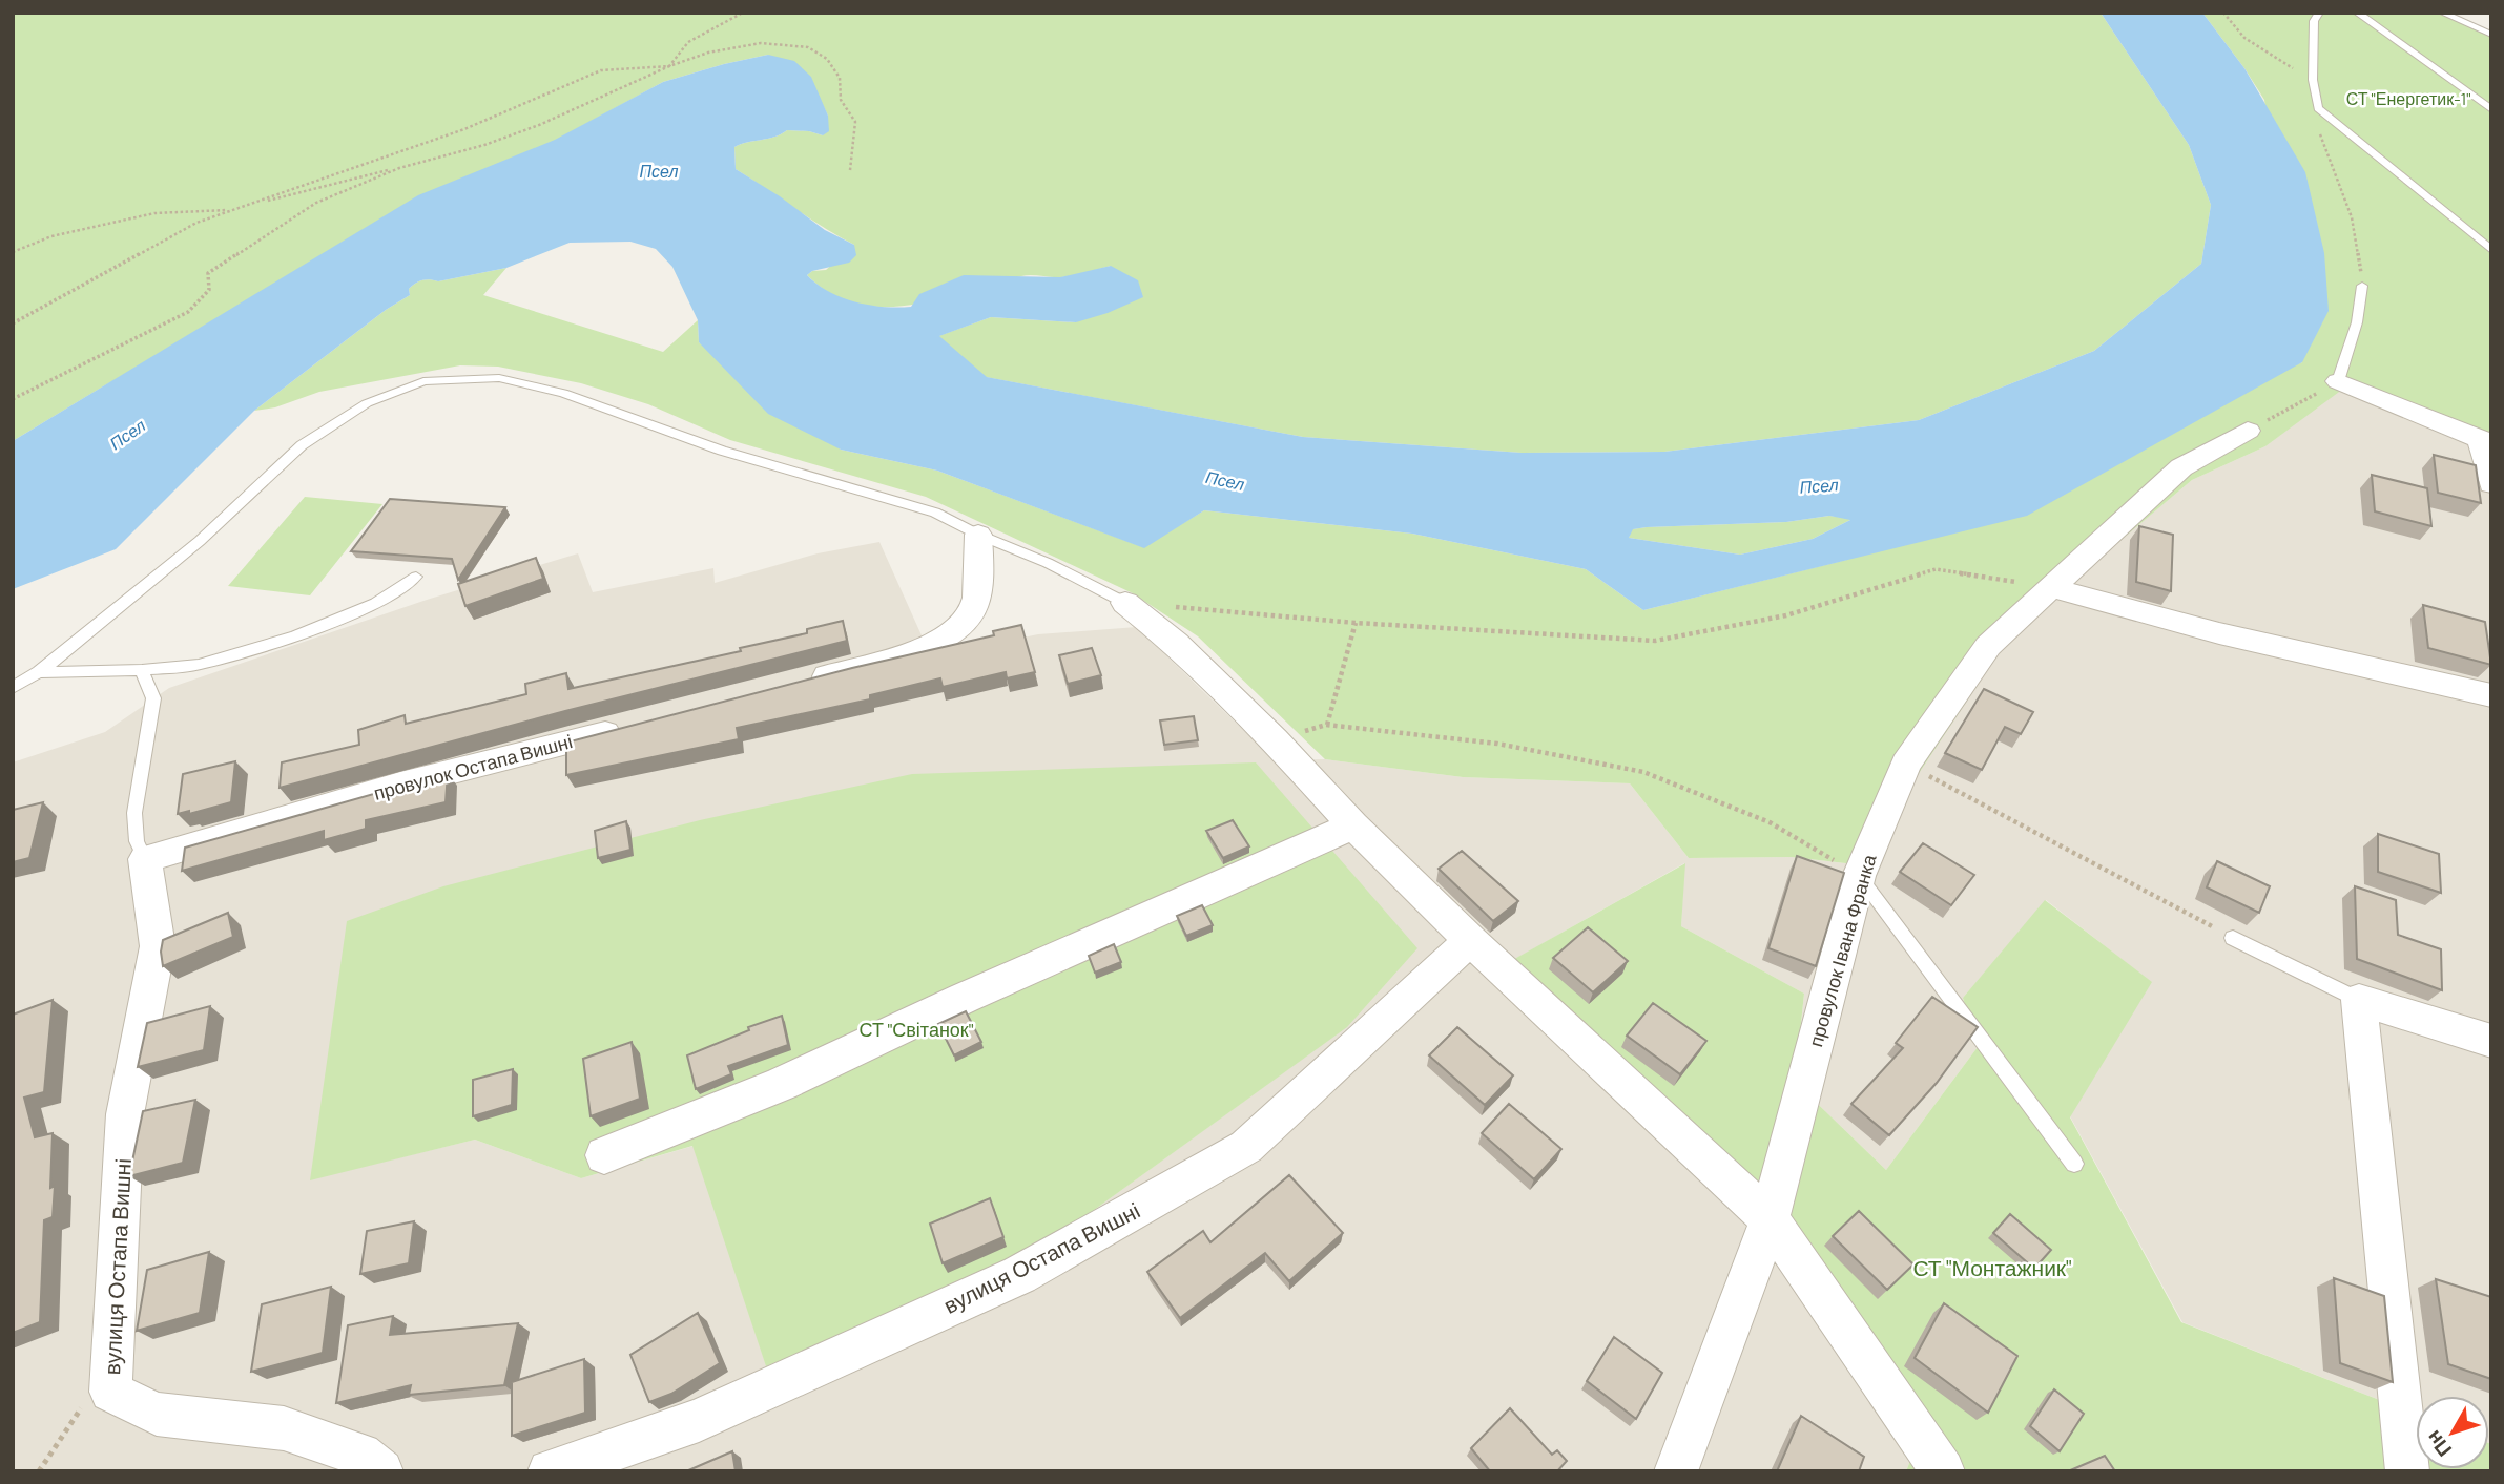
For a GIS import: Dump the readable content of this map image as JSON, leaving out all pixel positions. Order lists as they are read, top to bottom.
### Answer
{
  "streets": {
    "street": ["провулок Остапа Вишні", "провулок Івана Франка", "вулиця Остапа Вишні"]
  },
  "crossings": [
    ["провулок Остапа Вишні", "вулиця Остапа Вишні"]
  ],
  "water": ["Псел"],
  "parks": ["СТ \"Енергетик-1\"", "СТ \"Світанок\"", "СТ \"Монтажник\""],
  "north": "bottom left"
}
